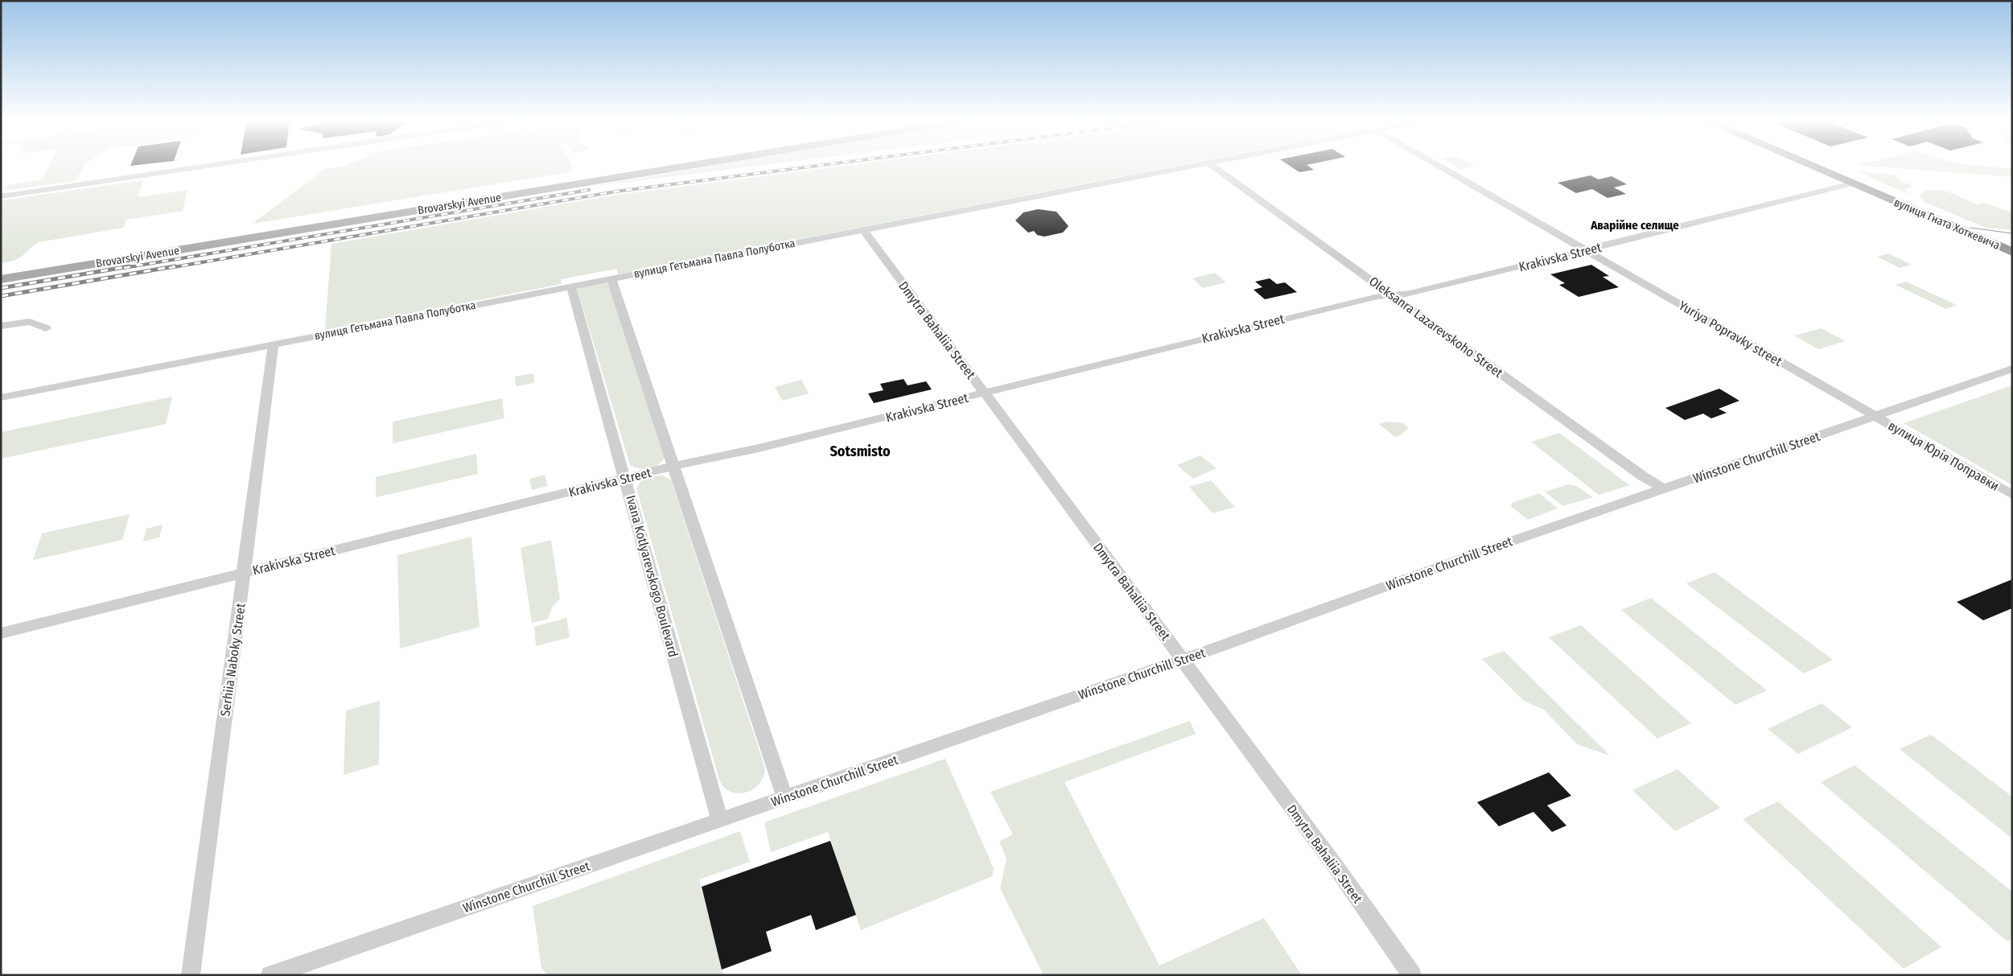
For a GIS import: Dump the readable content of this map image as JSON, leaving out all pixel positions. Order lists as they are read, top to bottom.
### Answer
{
  "streets": {
    "highway": ["вулиця Гната Хоткевича"],
    "main road": ["Brovarskyi Avenue"],
    "street": [
      "Krakivska Street",
      "вулиця Гетьмана Павла Полуботка",
      "Oleksanra Lazarevskoho Street",
      "Dmytra Bahaliia Street",
      "Yuriya Popravky street",
      "вулиця Юрія Поправки",
      "Winstone Churchill Street",
      "Ivana Kotlyarevskogo Boulevard",
      "Serhiia Naboky Street"
    ]
  },
  "crossings": [
    ["вулиця Гната Хоткевича", "Krakivska Street"],
    ["Krakivska Street", "Oleksanra Lazarevskoho Street"],
    ["Krakivska Street", "Dmytra Bahaliia Street"],
    ["Krakivska Street", "Yuriya Popravky street"],
    ["Krakivska Street", "Ivana Kotlyarevskogo Boulevard"],
    ["Krakivska Street", "Serhiia Naboky Street"],
    ["вулиця Гетьмана Павла Полуботка", "Dmytra Bahaliia Street"],
    ["вулиця Гетьмана Павла Полуботка", "Ivana Kotlyarevskogo Boulevard"],
    ["вулиця Гетьмана Павла Полуботка", "Serhiia Naboky Street"],
    ["Oleksanra Lazarevskoho Street", "Winstone Churchill Street"],
    ["Dmytra Bahaliia Street", "Winstone Churchill Street"],
    ["Yuriya Popravky street", "вулиця Юрія Поправки"],
    ["Yuriya Popravky street", "Winstone Churchill Street"],
    ["вулиця Юрія Поправки", "Winstone Churchill Street"],
    ["Winstone Churchill Street", "Ivana Kotlyarevskogo Boulevard"]
  ],
  "districts": ["Аварійне селище", "Sotsmisto"]
}
